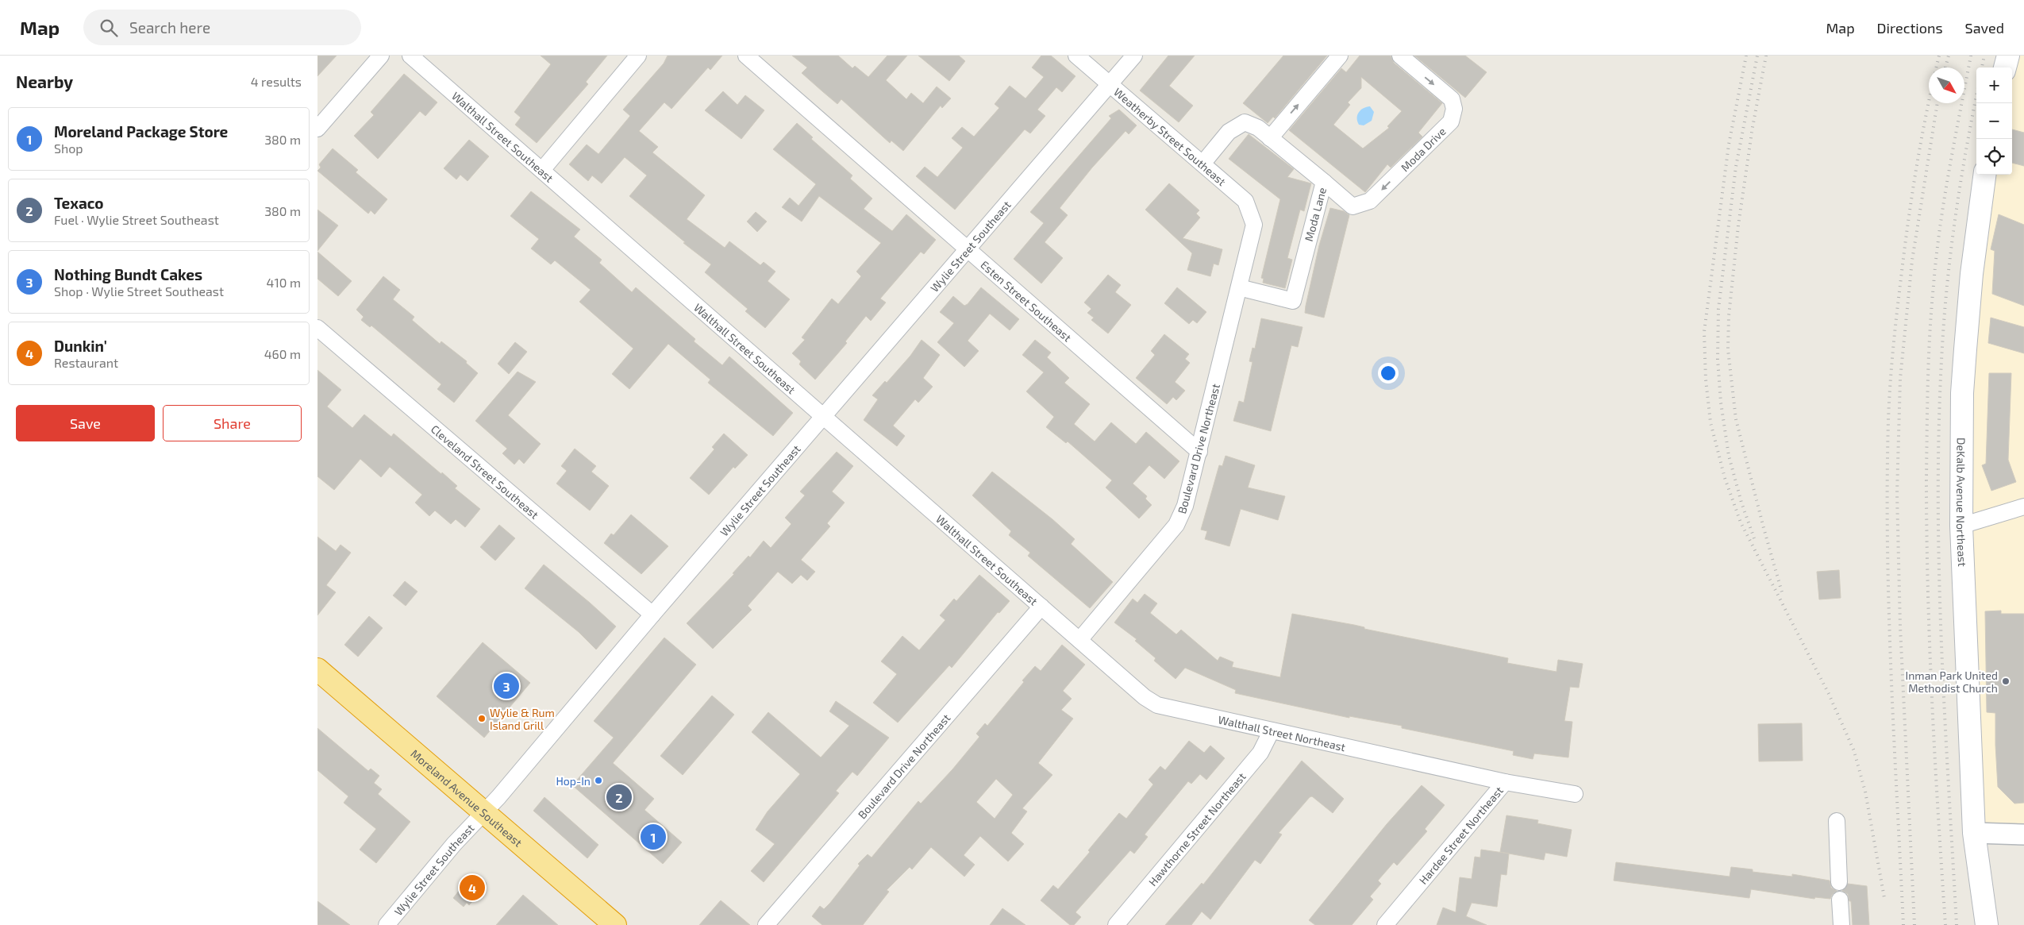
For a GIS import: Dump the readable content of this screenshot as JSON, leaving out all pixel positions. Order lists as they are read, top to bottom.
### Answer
{
  "streets": {
    "highway": ["Moreland Avenue Southeast"],
    "main road": ["DeKalb Avenue Northeast"],
    "street": [
      "Walthall Street Southeast",
      "Weatherby Street Southeast",
      "Moda Drive",
      "Moda Lane",
      "Wylie Street Southeast",
      "Esten Street Southeast",
      "Boulevard Drive Northeast",
      "Cleveland Street Southeast",
      "Walthall Street Northeast",
      "Hawthorne Street Northeast",
      "Hardee Street Northeast"
    ]
  },
  "crossings": [
    ["Walthall Street Southeast", "Wylie Street Southeast"],
    ["Walthall Street Southeast", "Boulevard Drive Northeast"],
    ["Walthall Street Southeast", "Walthall Street Northeast"],
    ["Weatherby Street Southeast", "Moda Lane"],
    ["Weatherby Street Southeast", "Wylie Street Southeast"],
    ["Weatherby Street Southeast", "Boulevard Drive Northeast"],
    ["Moda Drive", "Moda Lane"],
    ["Moda Lane", "Boulevard Drive Northeast"],
    ["Wylie Street Southeast", "Esten Street Southeast"],
    ["Wylie Street Southeast", "Cleveland Street Southeast"],
    ["Wylie Street Southeast", "Moreland Avenue Southeast"],
    ["Esten Street Southeast", "Boulevard Drive Northeast"],
    ["Boulevard Drive Northeast", "Walthall Street Northeast"],
    ["Walthall Street Northeast", "Hawthorne Street Northeast"],
    ["Walthall Street Northeast", "Hardee Street Northeast"]
  ],
  "places": ["Inman Park United Methodist Church", "Wylie & Rum Island Grill", "Hop-In"],
  "north": "bottom right",
  "page": {
    "header": "Map",
    "search": "Search here",
    "nav": ["Map", "Directions", "Saved"],
    "heading": ["Nearby", "4 results"],
    "map_buttons": ["+", "−"],
    "list": [
      {
        "mark": "1",
        "name": "Moreland Package Store",
        "note": "Shop",
        "value": "380 m"
      },
      {
        "mark": "2",
        "name": "Texaco",
        "note": "Fuel · Wylie Street Southeast",
        "value": "380 m"
      },
      {
        "mark": "3",
        "name": "Nothing Bundt Cakes",
        "note": "Shop · Wylie Street Southeast",
        "value": "410 m"
      },
      {
        "mark": "4",
        "name": "Dunkin'",
        "note": "Restaurant",
        "value": "460 m"
      }
    ],
    "buttons": ["Save", "Share"],
    "pins": [
      "3",
      "2",
      "1",
      "4"
    ]
  }
}
